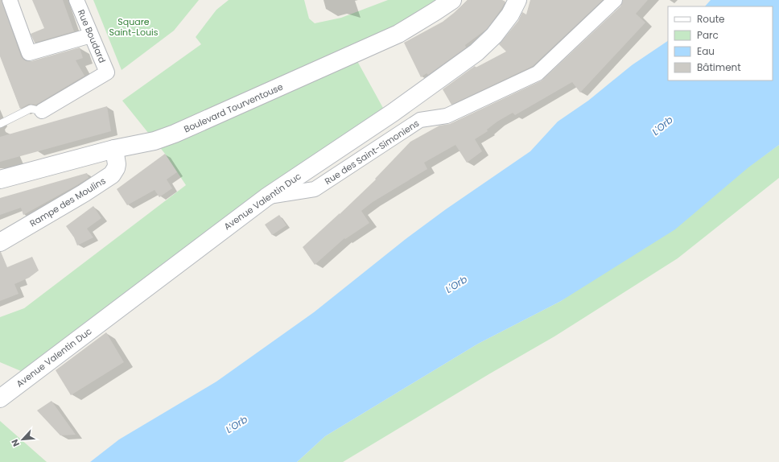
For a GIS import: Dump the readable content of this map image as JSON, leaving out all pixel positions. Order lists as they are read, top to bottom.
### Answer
{
  "streets": {
    "main road": ["Boulevard Tourventouse", "Avenue Valentin Duc", "Rampe des Moulins"],
    "street": ["Rue Boudard", "Rue des Saint-Simoniens"]
  },
  "crossings": [
    ["Boulevard Tourventouse", "Rampe des Moulins"],
    ["Rue des Saint-Simoniens", "Avenue Valentin Duc"]
  ],
  "water": ["L'Orb"],
  "parks": ["Square Saint-Louis"],
  "legend": [
    "Route",
    "Parc",
    "Eau",
    "Bâtiment"
  ],
  "north": "bottom left"
}
